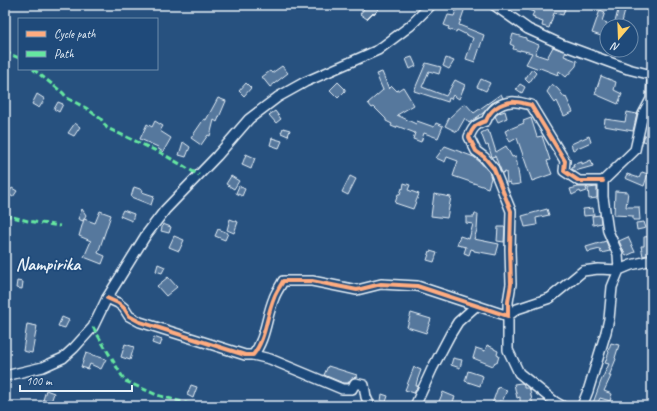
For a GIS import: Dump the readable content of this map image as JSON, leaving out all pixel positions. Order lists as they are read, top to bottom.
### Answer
{
  "districts": ["Nampirika"],
  "legend": ["Cycle path", "Path"],
  "scale_bar": "100 m",
  "north": "bottom"
}
